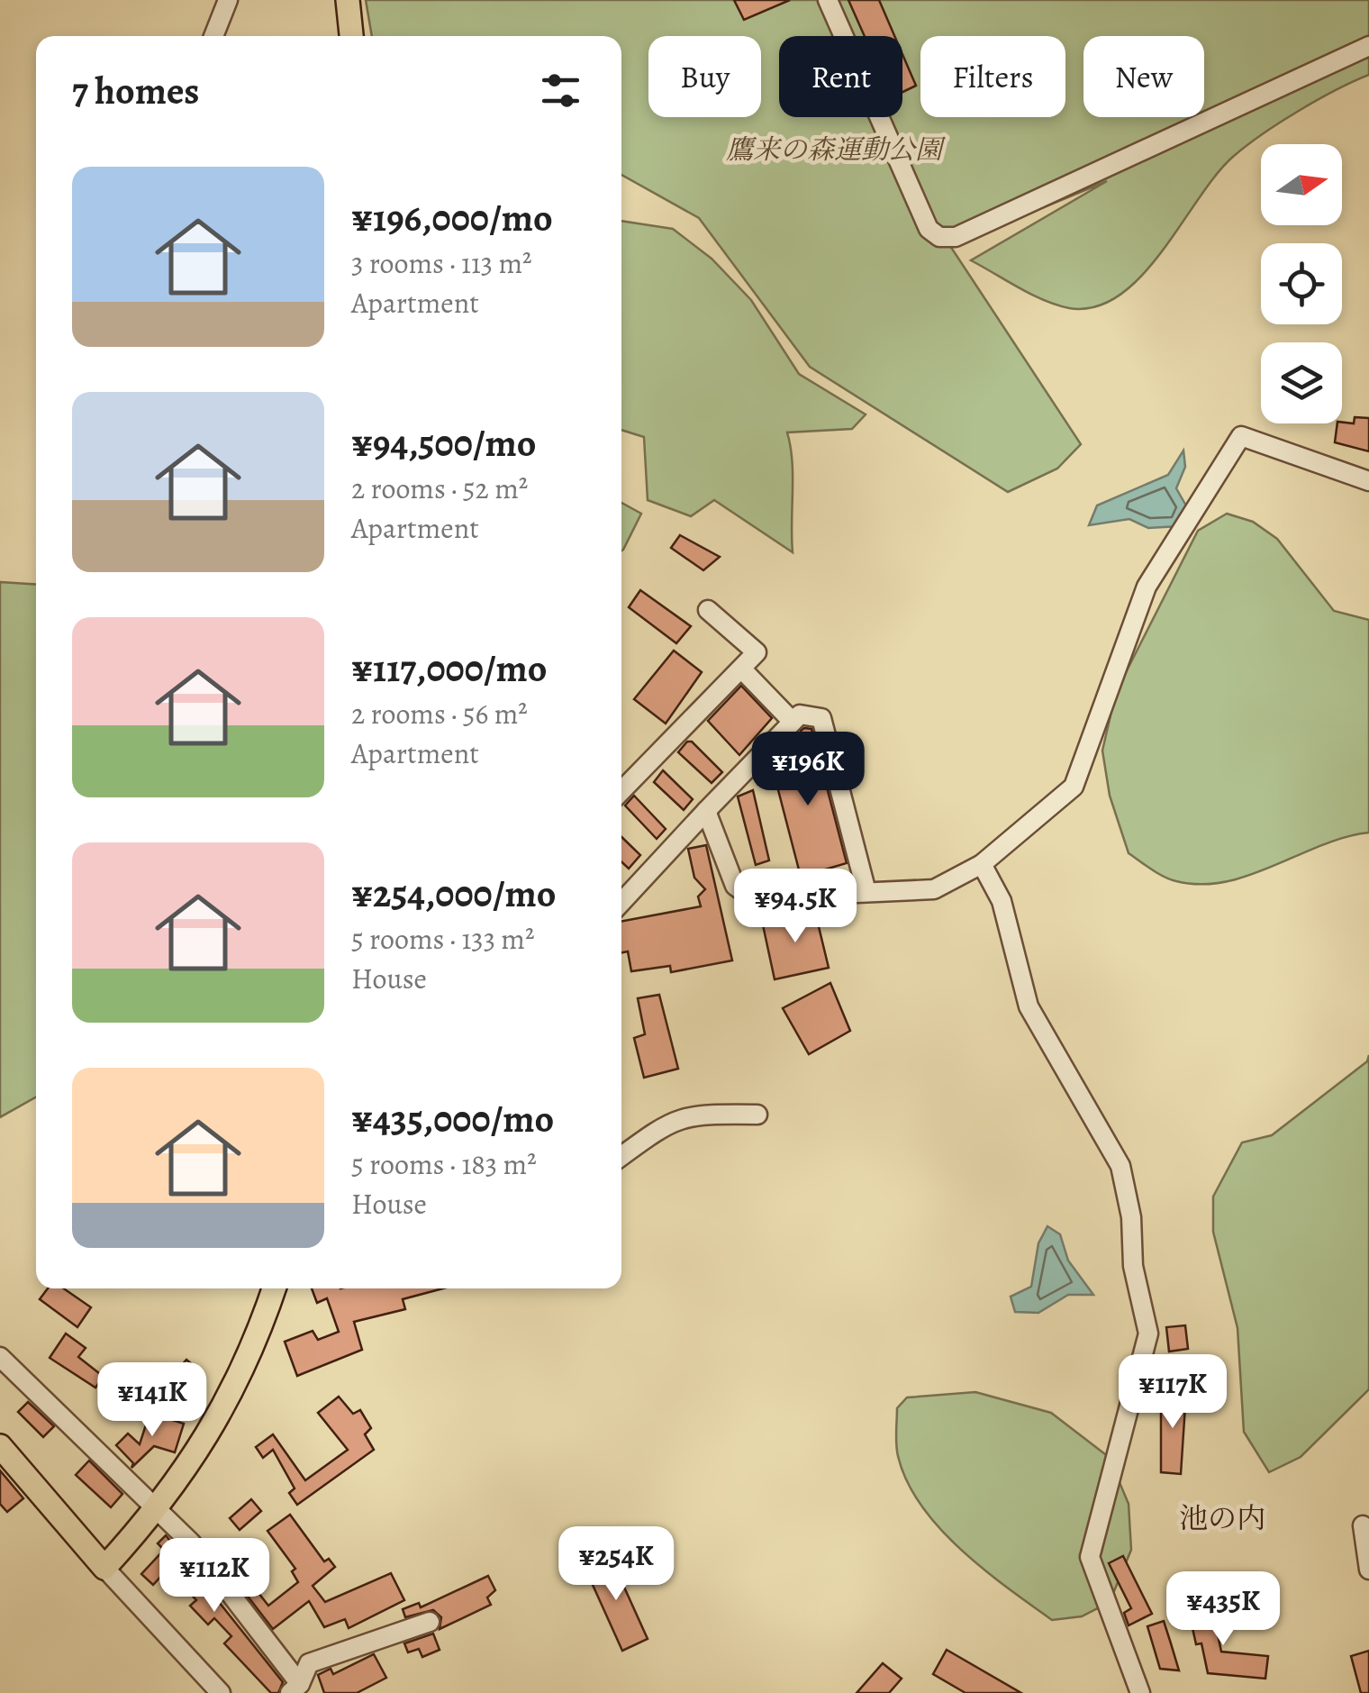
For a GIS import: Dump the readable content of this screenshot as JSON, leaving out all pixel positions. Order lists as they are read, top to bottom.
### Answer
{
  "districts": ["池の内"],
  "parks": ["鷹来の森運動公園"],
  "north": "right",
  "page": {
    "chip": [
      "Buy",
      "Rent",
      "Filters",
      "New"
    ],
    "heading": "7 homes",
    "list": [
      {
        "name": "¥196,000/mo",
        "note": "3 rooms · 113 m² · Apartment"
      },
      {
        "name": "¥94,500/mo",
        "note": "2 rooms · 52 m² · Apartment"
      },
      {
        "name": "¥117,000/mo",
        "note": "2 rooms · 56 m² · Apartment"
      },
      {
        "name": "¥254,000/mo",
        "note": "5 rooms · 133 m² · House"
      },
      {
        "name": "¥435,000/mo",
        "note": "5 rooms · 183 m² · House"
      }
    ],
    "price": [
      "¥196K",
      "¥94.5K",
      "¥117K",
      "¥141K",
      "¥254K",
      "¥112K",
      "¥435K"
    ]
  }
}
